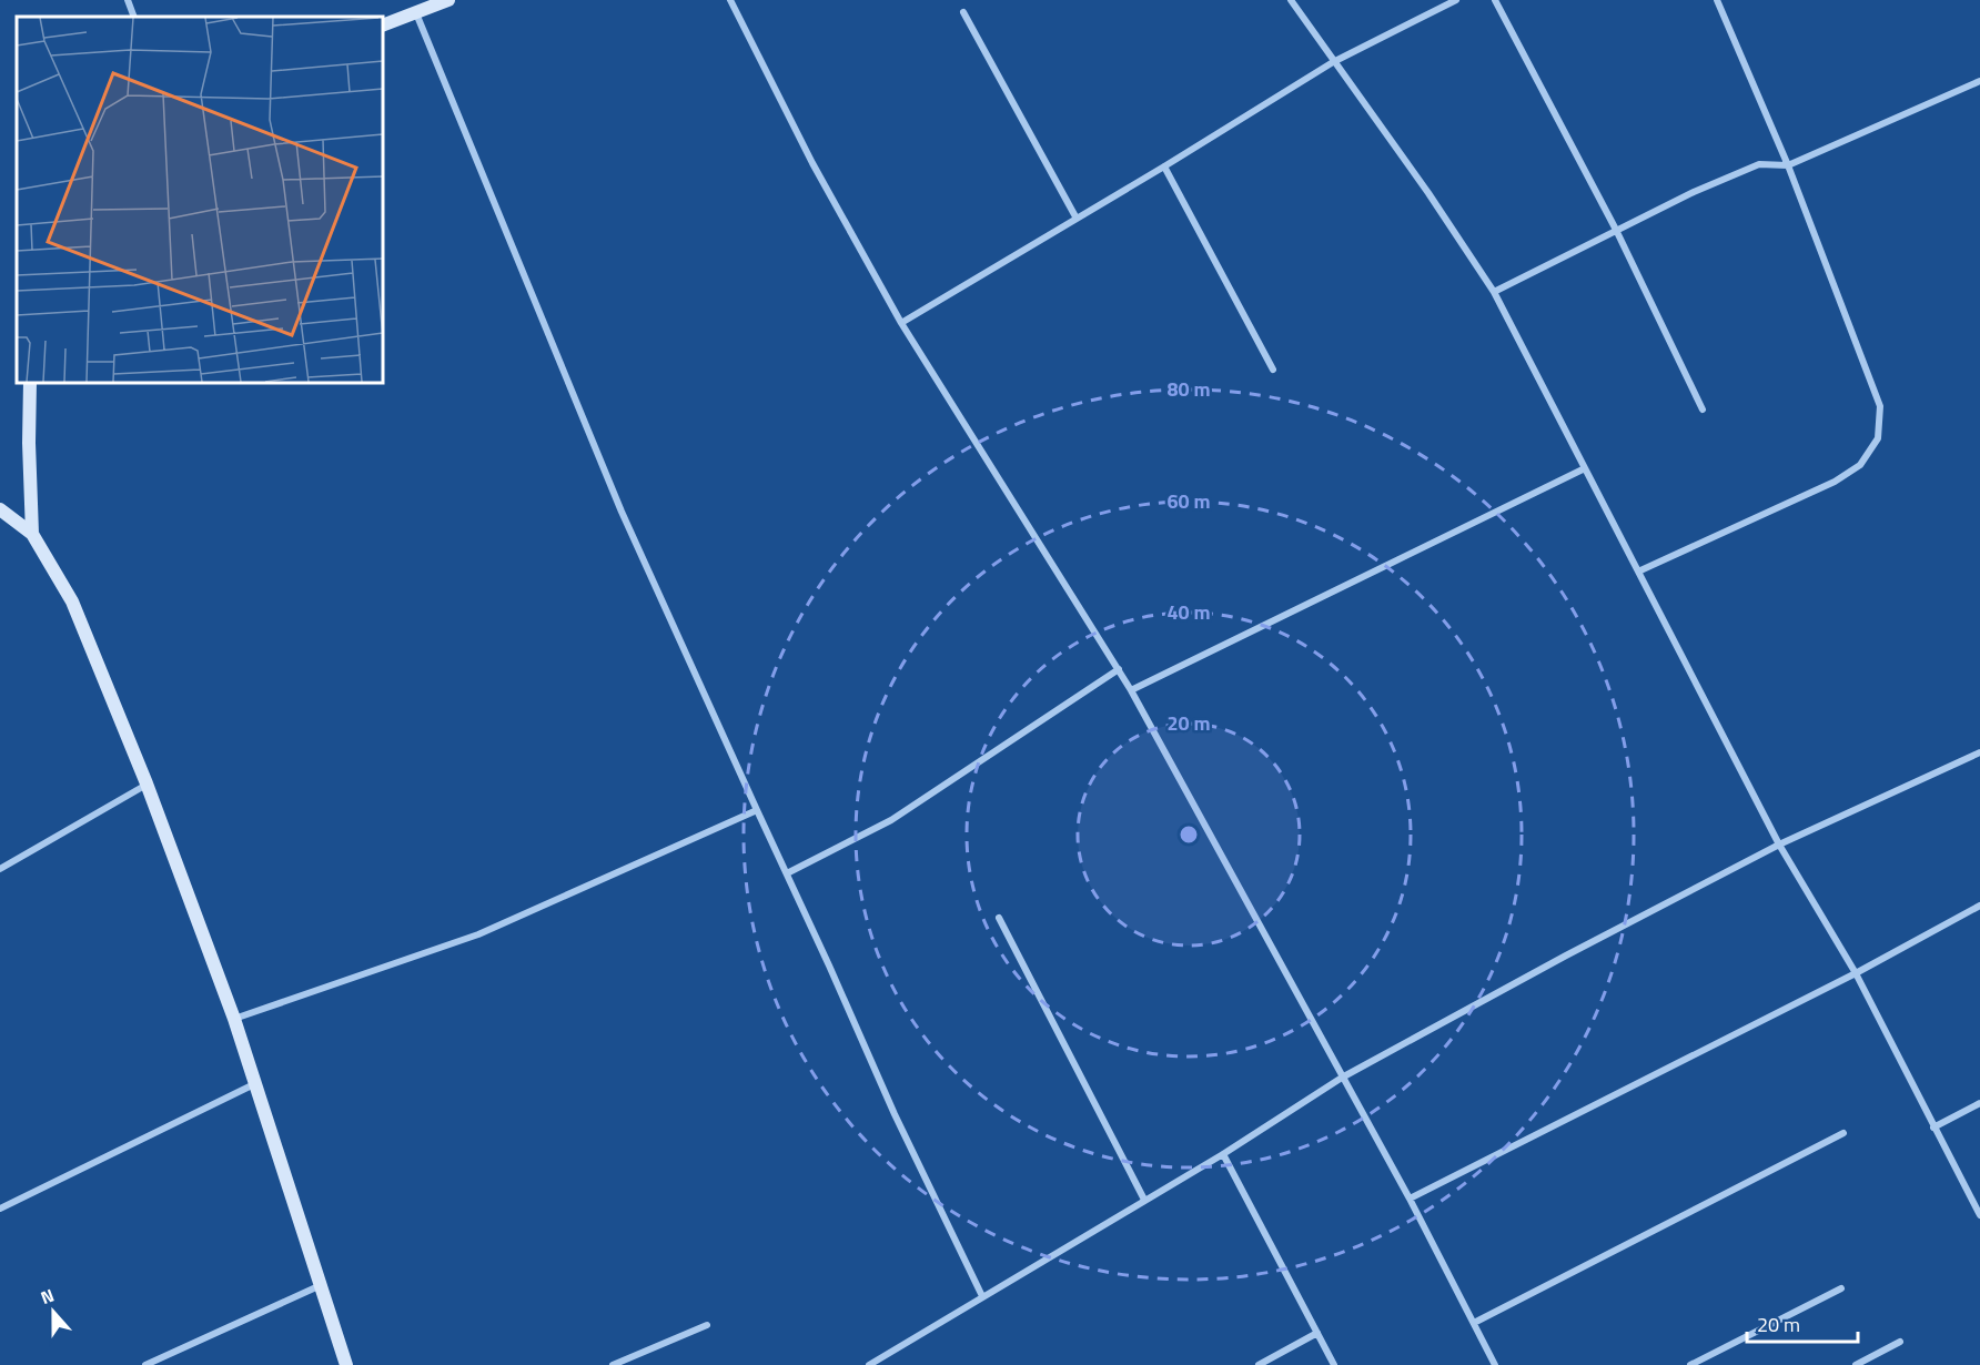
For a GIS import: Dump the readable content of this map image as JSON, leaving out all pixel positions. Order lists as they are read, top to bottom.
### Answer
{
  "scale_bar": "20 m",
  "north": "top",
  "rings": [
    "80 m",
    "60 m",
    "40 m",
    "20 m"
  ]
}
